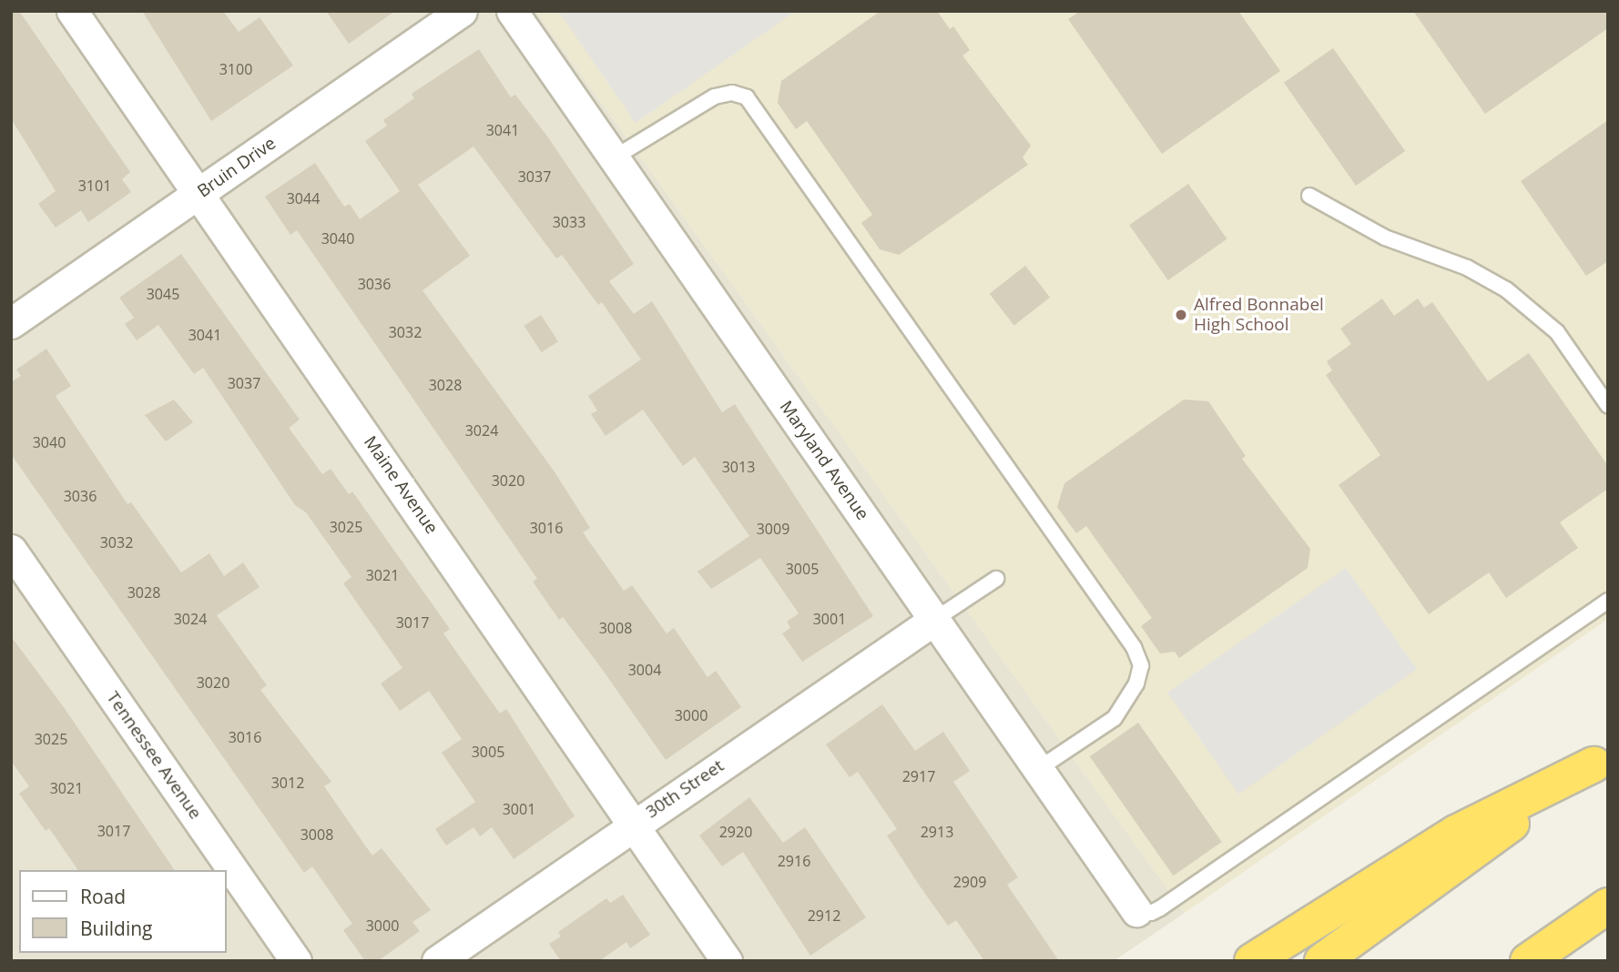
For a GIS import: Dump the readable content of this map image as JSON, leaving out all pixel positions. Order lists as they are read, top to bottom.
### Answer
{
  "streets": {
    "street": [
      "Bruin Drive",
      "Maryland Avenue",
      "Maine Avenue",
      "Tennessee Avenue",
      "30th Street"
    ]
  },
  "crossings": [
    ["Bruin Drive", "Maine Avenue"],
    ["Maryland Avenue", "30th Street"],
    ["Maine Avenue", "30th Street"]
  ],
  "places": ["Alfred Bonnabel High School"],
  "house_numbers": [
    "3100",
    "3041",
    "3037",
    "3101",
    "3044",
    "3033",
    "3040",
    "3036",
    "3045",
    "3032",
    "3041",
    "3037",
    "3028",
    "3024",
    "3040",
    "3013",
    "3020",
    "3036",
    "3025",
    "3016",
    "3009",
    "3032",
    "3005",
    "3021",
    "3028",
    "3024",
    "3001",
    "3017",
    "3008",
    "3004",
    "3020",
    "3000",
    "3016",
    "3025",
    "3005",
    "2917",
    "3012",
    "3021",
    "3001",
    "3017",
    "2920",
    "2913",
    "3008",
    "2916",
    "2909",
    "2912",
    "3000"
  ],
  "legend": ["Road", "Building"]
}
